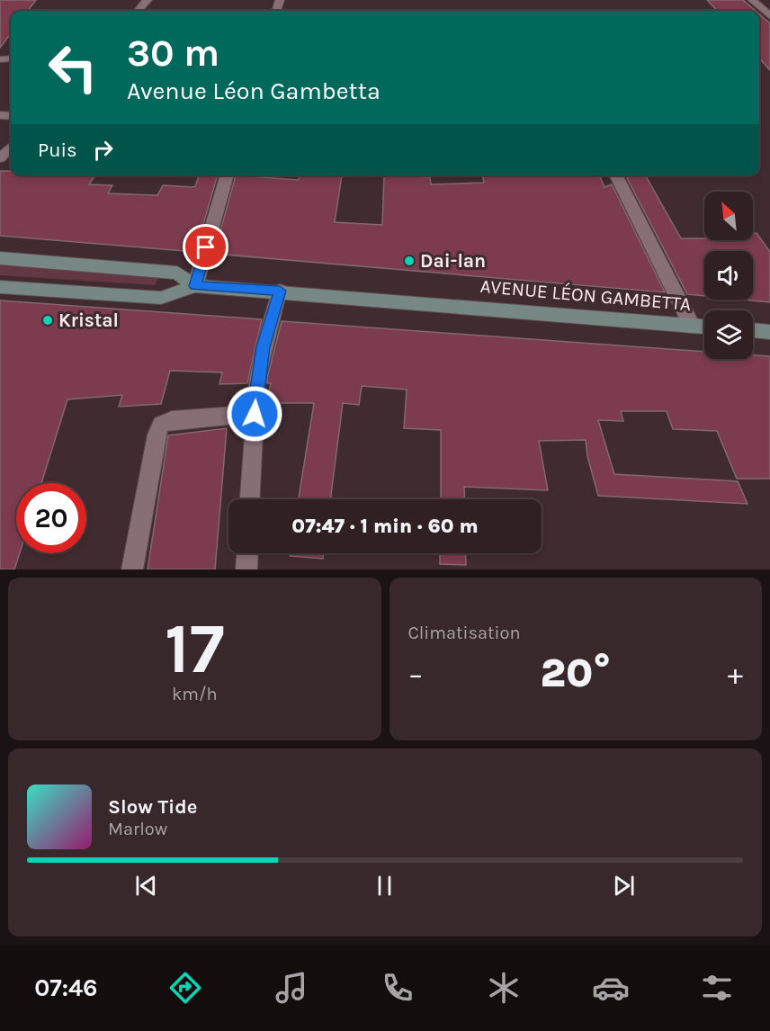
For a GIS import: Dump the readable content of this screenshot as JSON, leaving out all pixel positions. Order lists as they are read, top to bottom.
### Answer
{
  "streets": {
    "main road": ["AVENUE LÉON GAMBETTA"]
  },
  "places": ["Dai-lan", "Kristal"],
  "north": "top left",
  "page": {
    "turn": ["30 m", "Avenue Léon Gambetta"],
    "then": "Puis",
    "limit": "20",
    "trip": "07:47 · 1 min · 60 m",
    "tile": [
      ["17", "km/h"],
      "Climatisation"
    ],
    "heat": ["−", "20°", "+"],
    "song": ["Slow Tide", "Marlow"],
    "tabs": "07:46"
  }
}
